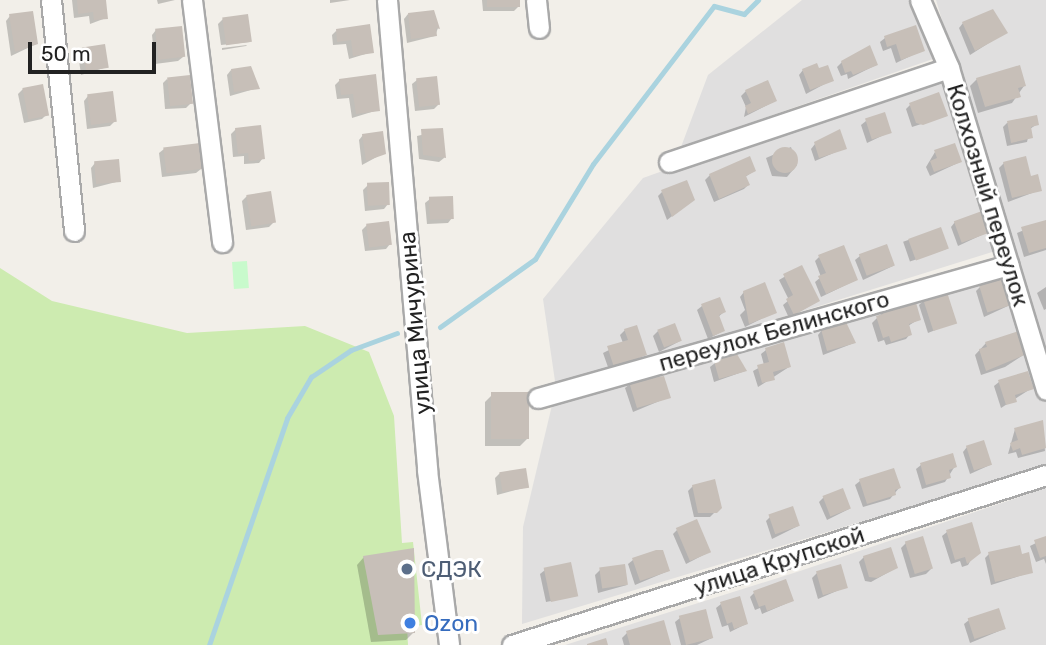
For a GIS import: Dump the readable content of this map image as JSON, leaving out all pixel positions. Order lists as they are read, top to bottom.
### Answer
{
  "streets": {
    "street": [
      "Колхозный переулок",
      "улица Мичурина",
      "переулок Белинского",
      "улица Крупской"
    ]
  },
  "crossings": [
    ["Колхозный переулок", "переулок Белинского"]
  ],
  "places": ["СДЭК", "Ozon"],
  "scale_bar": "50 m"
}
